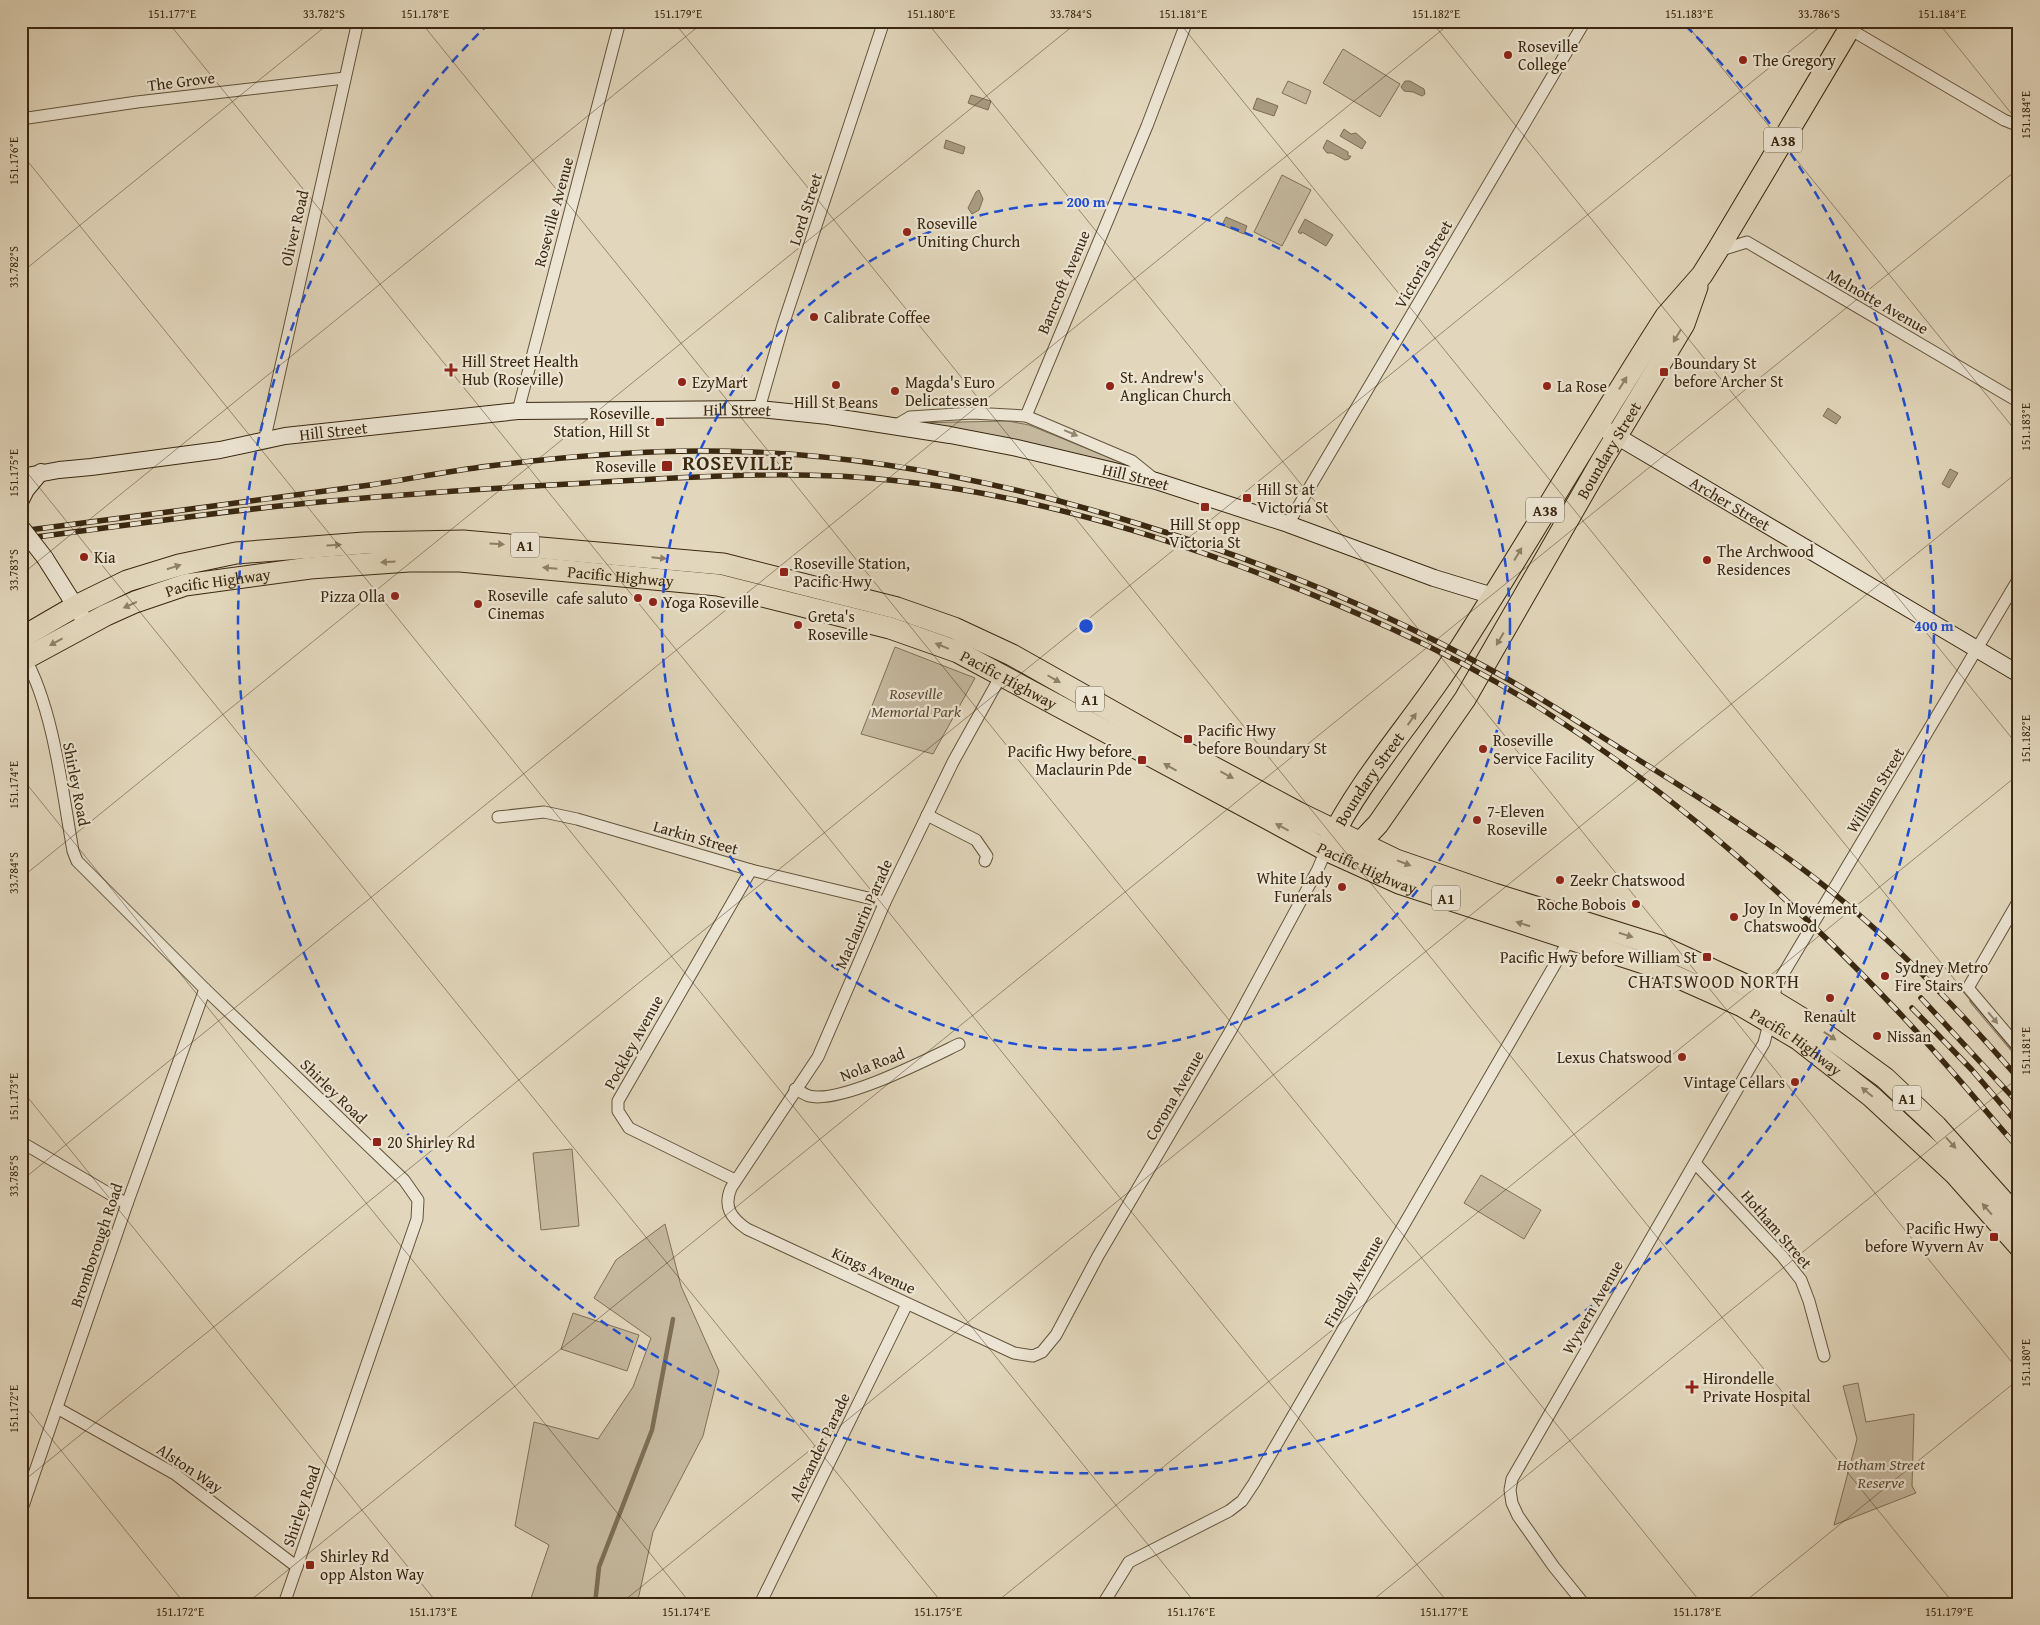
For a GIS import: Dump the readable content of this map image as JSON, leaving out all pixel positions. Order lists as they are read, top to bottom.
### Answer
{
  "streets": {
    "highway": [
      "A38",
      "Boundary Street",
      "A1",
      "Pacific Highway"
    ],
    "street": [
      "The Grove",
      "Lord Street",
      "Roseville Avenue",
      "Oliver Road",
      "Victoria Street",
      "Bancroft Avenue",
      "Melnotte Avenue",
      "Hill Street",
      "Archer Street",
      "Shirley Road",
      "William Street",
      "Larkin Street",
      "Maclaurin Parade",
      "Pockley Avenue",
      "Nola Road",
      "Corona Avenue",
      "Hotham Street",
      "Bromborough Road",
      "Kings Avenue",
      "Findlay Avenue",
      "Wyvern Avenue",
      "Alexander Parade",
      "Alston Way"
    ]
  },
  "crossings": [
    ["The Grove", "Oliver Road"],
    ["Lord Street", "Hill Street"],
    ["Roseville Avenue", "Hill Street"],
    ["Oliver Road", "Hill Street"],
    ["Victoria Street", "Hill Street"],
    ["Melnotte Avenue", "Boundary Street"],
    ["Hill Street", "Boundary Street"],
    ["Boundary Street", "Archer Street"],
    ["Boundary Street", "Pacific Highway"],
    ["Boundary Street", "Corona Avenue"],
    ["Archer Street", "William Street"],
    ["Pacific Highway", "Shirley Road"],
    ["Pacific Highway", "William Street"],
    ["Pacific Highway", "Maclaurin Parade"],
    ["Pacific Highway", "Corona Avenue"],
    ["Pacific Highway", "Findlay Avenue"],
    ["Pacific Highway", "Wyvern Avenue"],
    ["Shirley Road", "Bromborough Road"],
    ["Shirley Road", "Alston Way"],
    ["William Street", "Wyvern Avenue"],
    ["Larkin Street", "Maclaurin Parade"],
    ["Larkin Street", "Pockley Avenue"],
    ["Maclaurin Parade", "Pockley Avenue"],
    ["Maclaurin Parade", "Nola Road"],
    ["Maclaurin Parade", "Kings Avenue"],
    ["Pockley Avenue", "Kings Avenue"],
    ["Corona Avenue", "Kings Avenue"],
    ["Hotham Street", "Wyvern Avenue"],
    ["Bromborough Road", "Alston Way"],
    ["Kings Avenue", "Alexander Parade"]
  ],
  "districts": ["ROSEVILLE", "CHATSWOOD NORTH"],
  "parks": ["Roseville Memorial Park", "Hotham Street Reserve"],
  "places": {
    "other": [
      "Roseville College",
      "The Gregory",
      "Roseville Uniting Church",
      "Calibrate Coffee",
      "EzyMart",
      "Hill St Beans",
      "St. Andrew's Anglican Church",
      "La Rose",
      "Magda's Euro Delicatessen",
      "Kia",
      "The Archwood Residences",
      "Pizza Olla",
      "cafe saluto",
      "Yoga Roseville",
      "Roseville Cinemas",
      "Greta's Roseville",
      "Roseville Service Facility",
      "7-Eleven Roseville",
      "Zeekr Chatswood",
      "White Lady Funerals",
      "Roche Bobois",
      "Joy In Movement Chatswood",
      "Sydney Metro Fire Stairs",
      "Renault",
      "Nissan",
      "Lexus Chatswood",
      "Vintage Cellars"
    ],
    "health": ["Hill Street Health Hub (Roseville)", "Hirondelle Private Hospital"],
    "transit": [
      "Boundary St before Archer St",
      "Roseville Station, Hill St",
      "Roseville",
      "Hill St at Victoria St",
      "Hill St opp Victoria St",
      "Roseville Station, Pacific Hwy",
      "Pacific Hwy before Boundary St",
      "Pacific Hwy before Maclaurin Pde",
      "Pacific Hwy before William St",
      "20 Shirley Rd",
      "Pacific Hwy before Wyvern Av",
      "Shirley Rd opp Alston Way"
    ]
  },
  "coordinates": [
    "151.177°E",
    "33.782°S",
    "151.178°E",
    "151.179°E",
    "151.180°E",
    "33.784°S",
    "151.181°E",
    "151.182°E",
    "151.183°E",
    "33.786°S",
    "151.184°E",
    "151.176°E",
    "151.175°E",
    "33.783°S",
    "151.174°E",
    "151.173°E",
    "33.785°S",
    "151.172°E"
  ],
  "rings": ["200 m", "400 m"]
}
